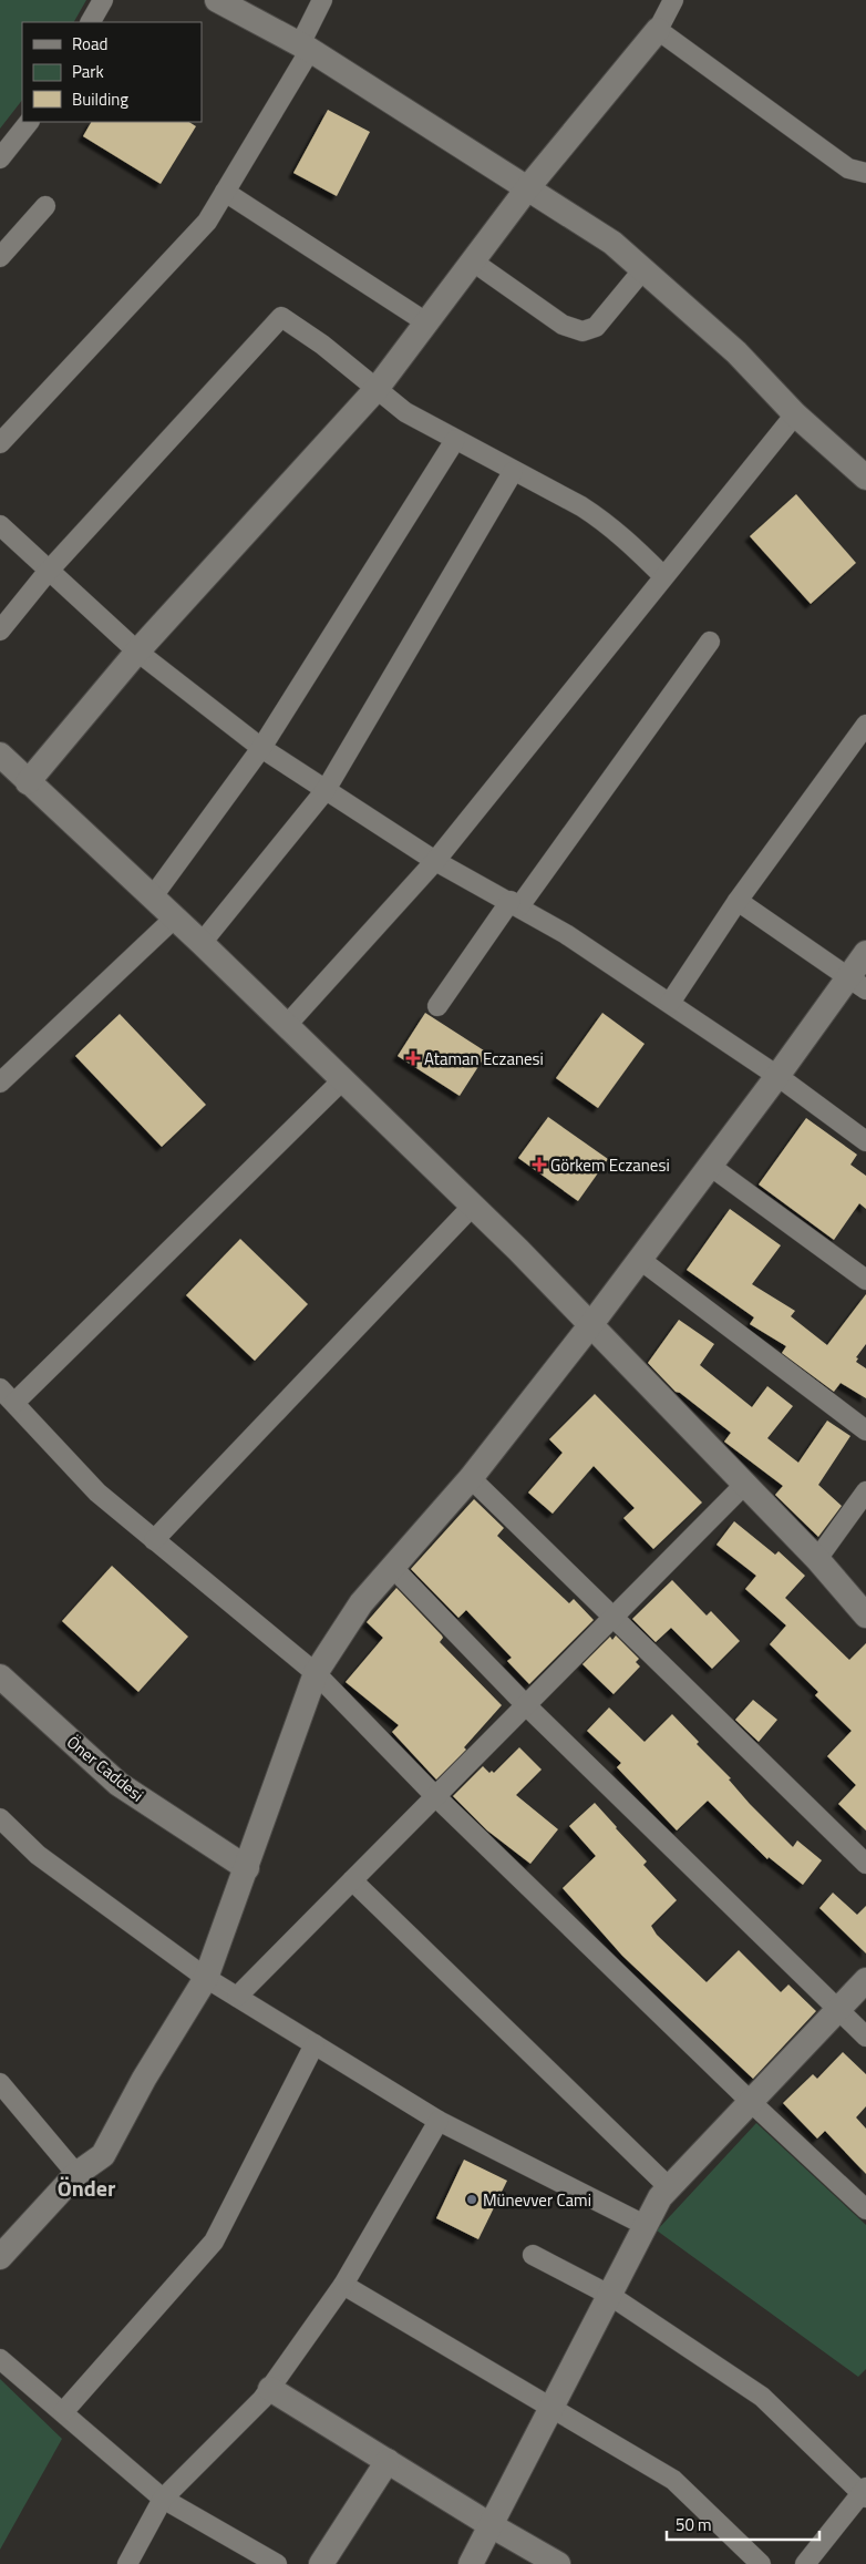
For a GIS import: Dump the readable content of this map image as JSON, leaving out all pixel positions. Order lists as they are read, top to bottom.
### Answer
{
  "streets": {
    "street": ["Öner Caddesi"]
  },
  "districts": ["Önder"],
  "places": {
    "health": ["Ataman Eczanesi", "Görkem Eczanesi"],
    "other": ["Münevver Cami"]
  },
  "legend": ["Road", "Park", "Building"],
  "scale_bar": "50 m"
}
